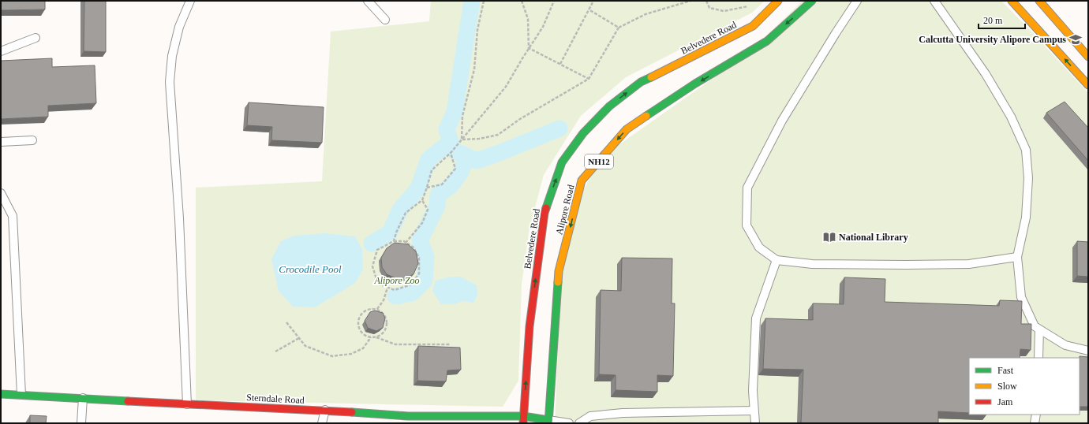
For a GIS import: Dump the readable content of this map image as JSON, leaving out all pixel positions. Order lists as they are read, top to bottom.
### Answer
{
  "streets": {
    "main road": [
      "Belvedere Road",
      "NH12",
      "Alipore Road",
      "Sterndale Road"
    ]
  },
  "crossings": [
    ["Belvedere Road", "Sterndale Road"],
    ["Alipore Road", "Sterndale Road"]
  ],
  "one_way": ["Belvedere Road", "Alipore Road"],
  "water": ["Crocodile Pool"],
  "parks": ["Alipore Zoo"],
  "places": {
    "school or university": ["Calcutta University Alipore Campus"],
    "library": ["National Library"]
  },
  "legend": ["Fast", "Slow", "Jam"],
  "scale_bar": "20 m"
}
